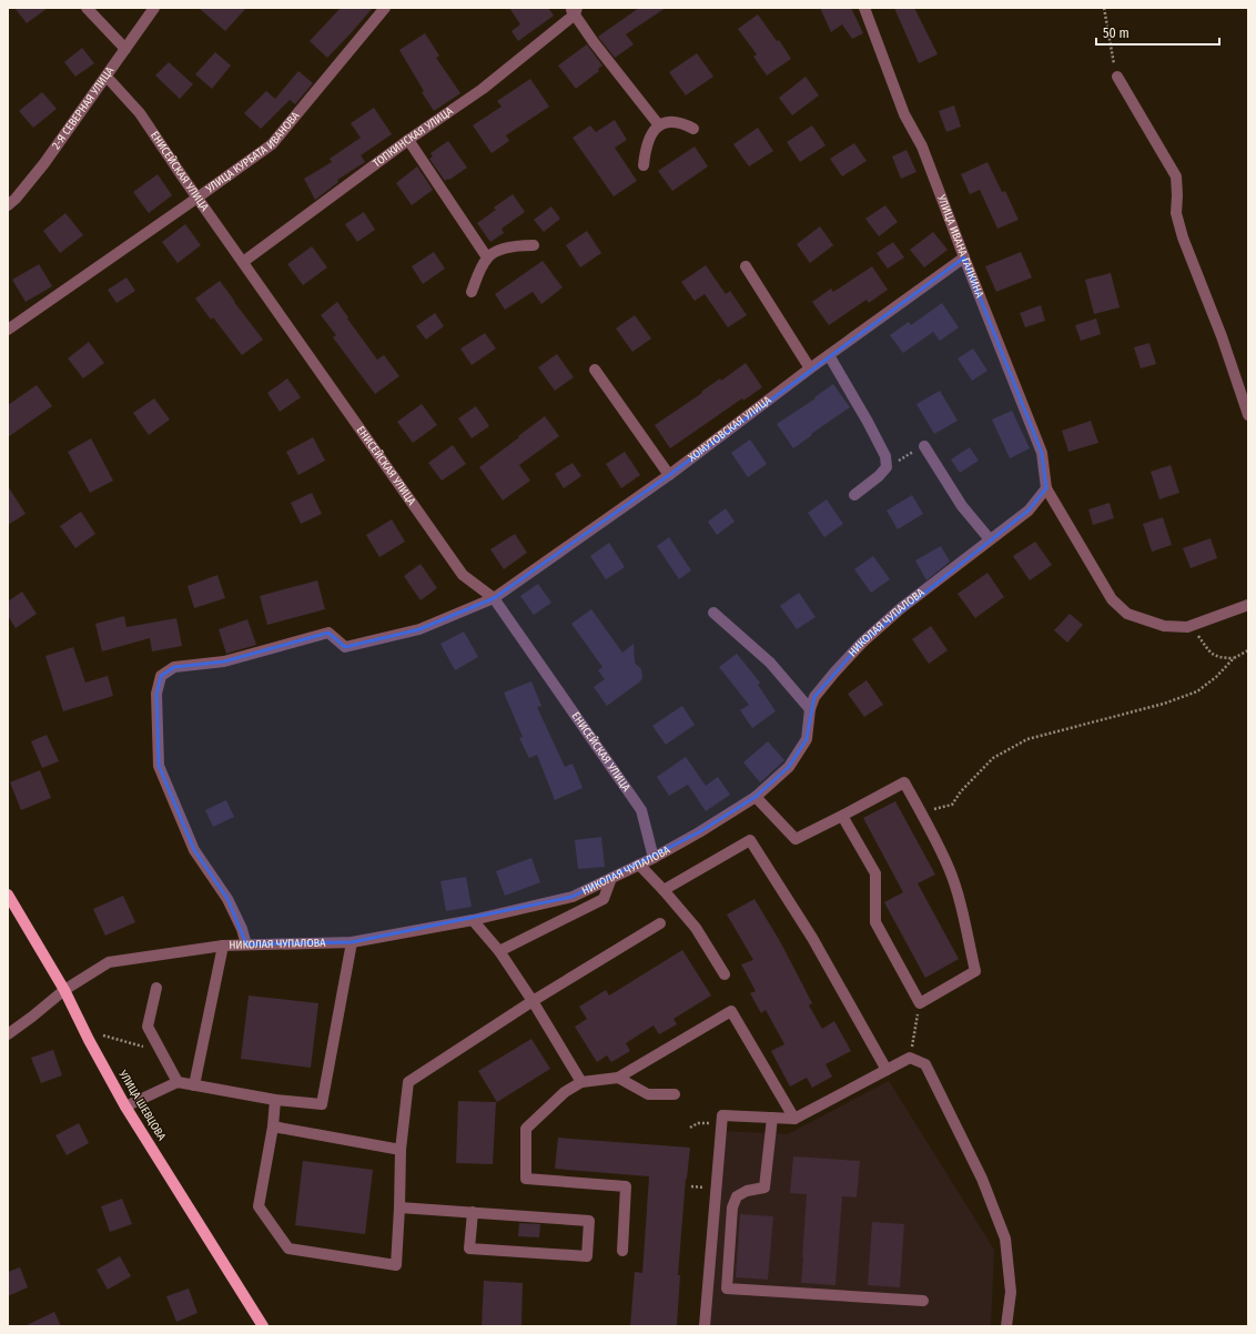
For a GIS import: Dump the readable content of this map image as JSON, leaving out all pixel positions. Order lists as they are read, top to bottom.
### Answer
{
  "streets": {
    "main road": ["УЛИЦА ШЕВЦОВА"],
    "street": [
      "2-Я СЕВЕРНАЯ УЛИЦА",
      "ТОПКИНСКАЯ УЛИЦА",
      "УЛИЦА КУРБАТА ИВАНОВА",
      "ЕНИСЕЙСКАЯ УЛИЦА",
      "УЛИЦА ИВАНА ГАЛКИНА",
      "ХОМУТОВСКАЯ УЛИЦА",
      "НИКОЛАЯ ЧУПАЛОВА"
    ]
  },
  "crossings": [
    ["2-Я СЕВЕРНАЯ УЛИЦА", "ЕНИСЕЙСКАЯ УЛИЦА"],
    ["ТОПКИНСКАЯ УЛИЦА", "ЕНИСЕЙСКАЯ УЛИЦА"],
    ["УЛИЦА КУРБАТА ИВАНОВА", "ЕНИСЕЙСКАЯ УЛИЦА"],
    ["ЕНИСЕЙСКАЯ УЛИЦА", "ХОМУТОВСКАЯ УЛИЦА"],
    ["ЕНИСЕЙСКАЯ УЛИЦА", "НИКОЛАЯ ЧУПАЛОВА"],
    ["УЛИЦА ИВАНА ГАЛКИНА", "ХОМУТОВСКАЯ УЛИЦА"],
    ["УЛИЦА ИВАНА ГАЛКИНА", "НИКОЛАЯ ЧУПАЛОВА"],
    ["ХОМУТОВСКАЯ УЛИЦА", "НИКОЛАЯ ЧУПАЛОВА"],
    ["НИКОЛАЯ ЧУПАЛОВА", "УЛИЦА ШЕВЦОВА"]
  ],
  "scale_bar": "50 m"
}
